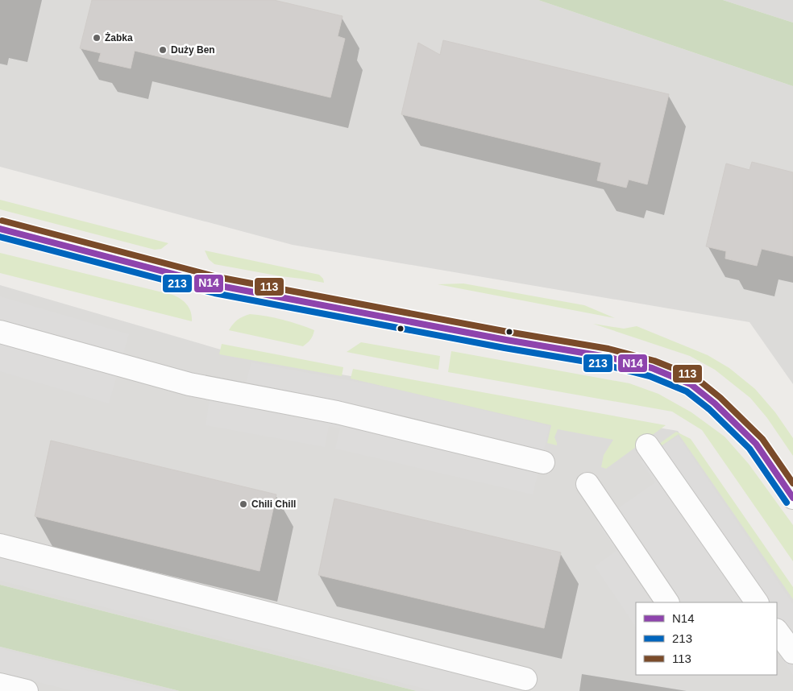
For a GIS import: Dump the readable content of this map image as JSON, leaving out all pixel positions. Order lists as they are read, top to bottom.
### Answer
{
  "places": ["Żabka", "Duży Ben", "Chili Chill"],
  "lines": ["transit line 113", "transit line N14", "transit line 213"],
  "legend": ["N14", "213", "113"]
}
